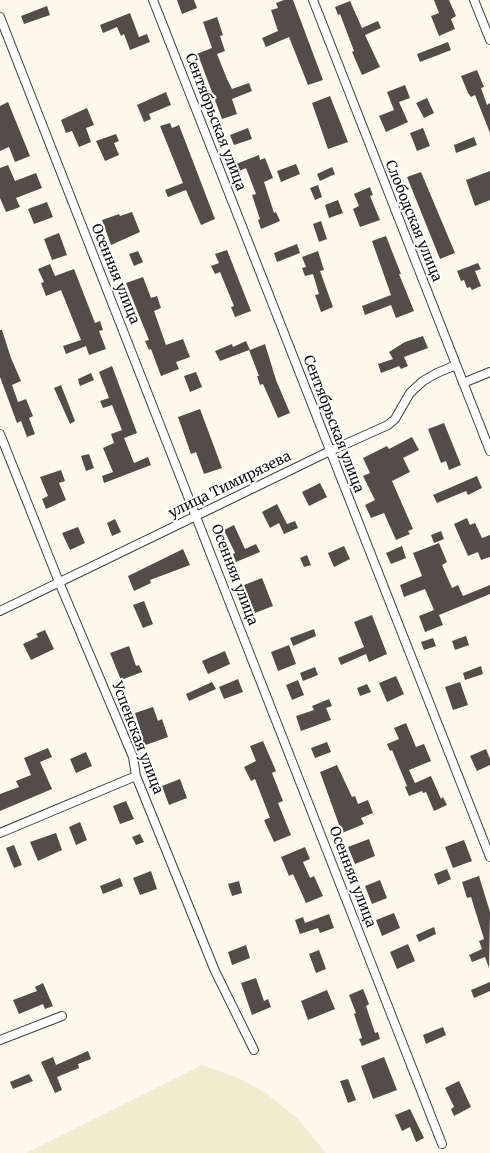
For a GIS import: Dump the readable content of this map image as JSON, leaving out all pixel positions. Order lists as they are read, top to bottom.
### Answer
{
  "streets": {
    "street": [
      "Сентябрьская улица",
      "Слободская улица",
      "Осенняя улица",
      "улица Тимирязева",
      "Успенская улица"
    ]
  },
  "crossings": [
    ["Сентябрьская улица", "улица Тимирязева"],
    ["Слободская улица", "улица Тимирязева"],
    ["Осенняя улица", "улица Тимирязева"],
    ["улица Тимирязева", "Успенская улица"]
  ]
}
